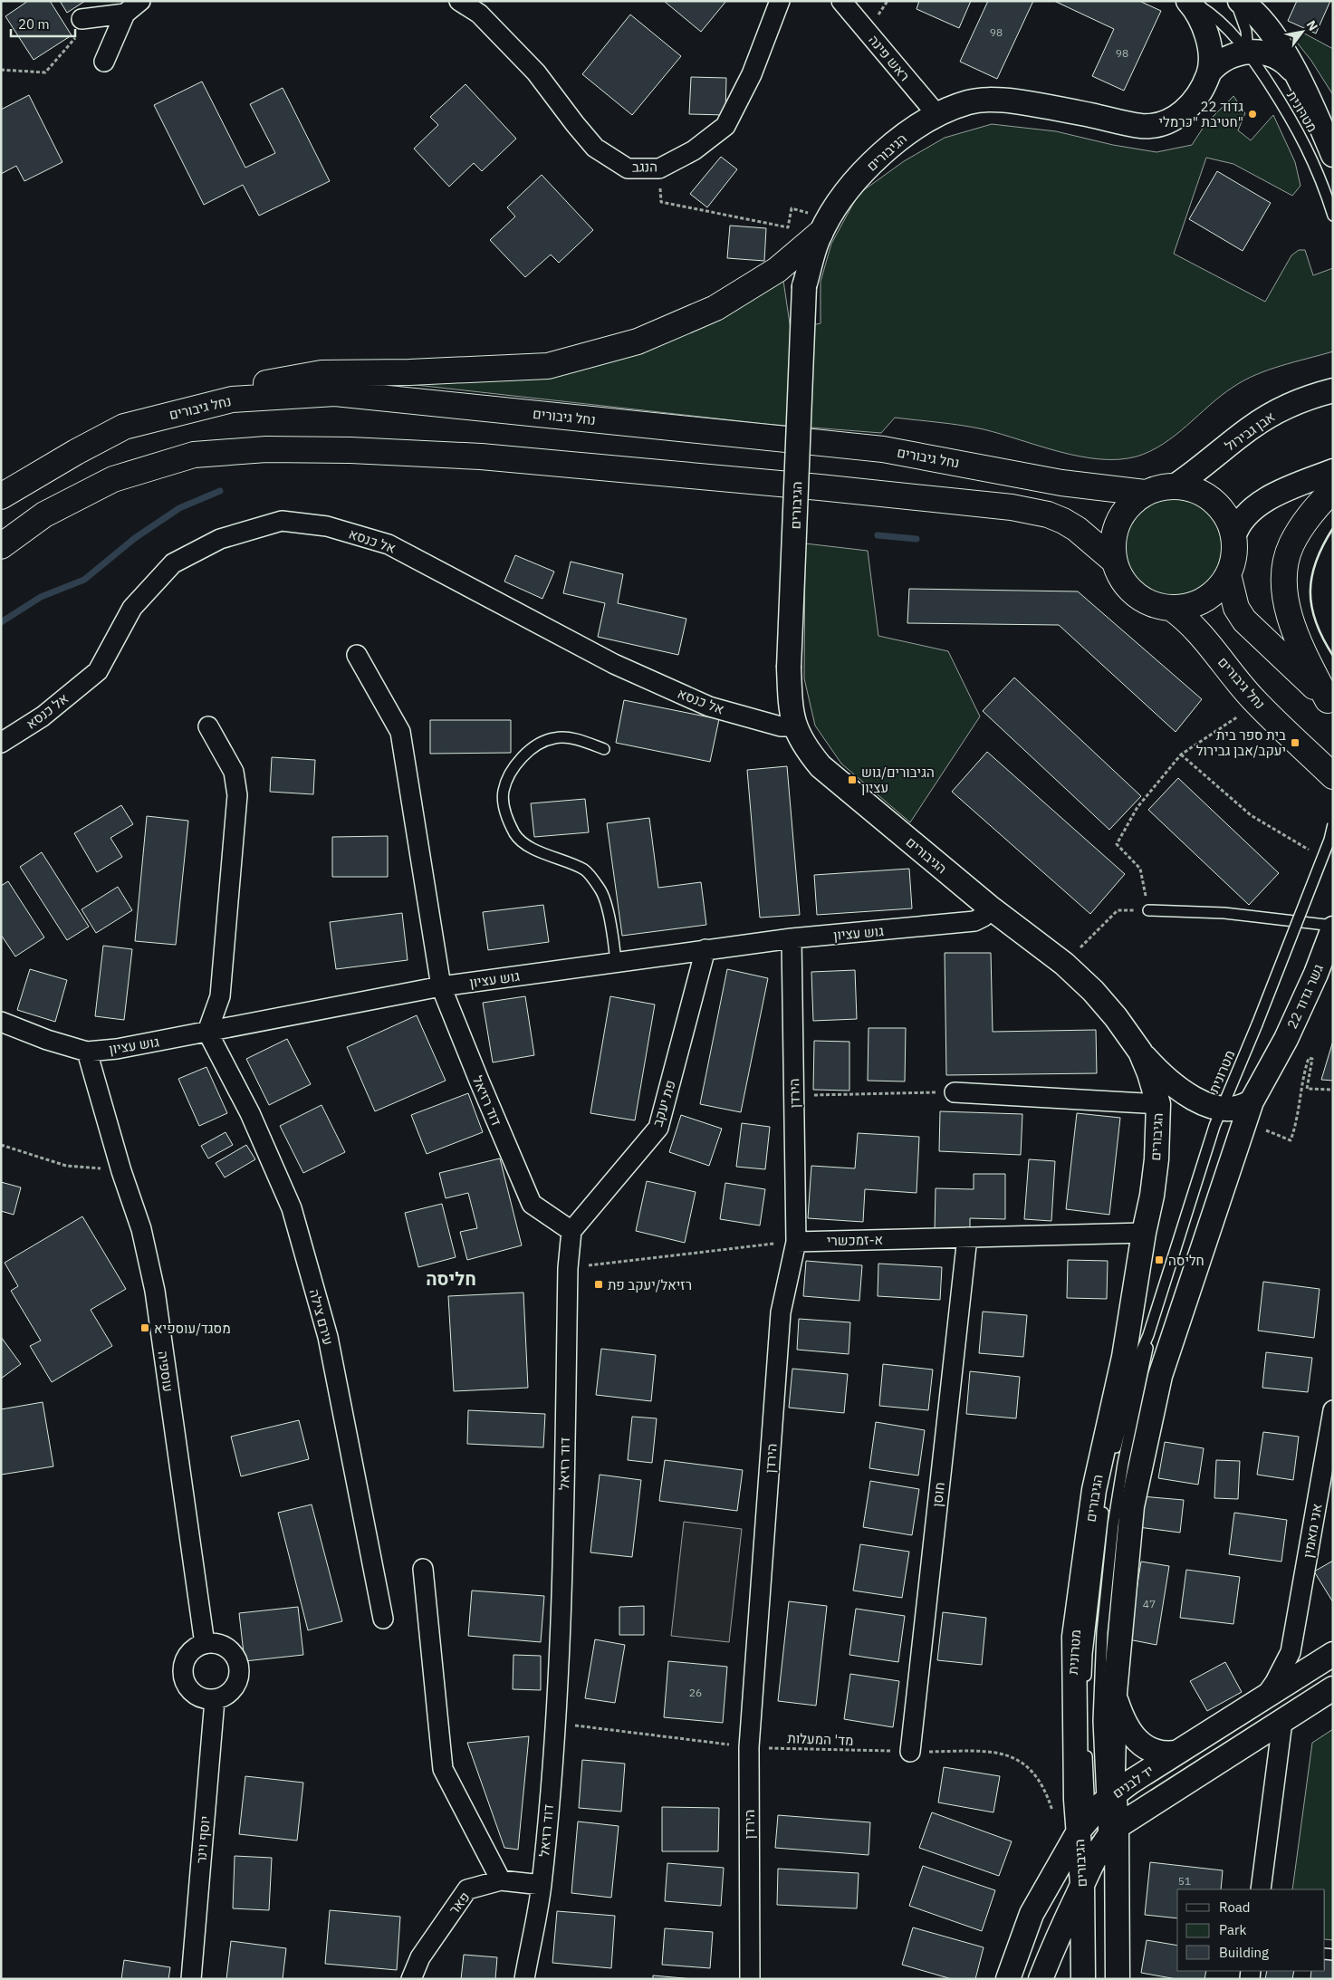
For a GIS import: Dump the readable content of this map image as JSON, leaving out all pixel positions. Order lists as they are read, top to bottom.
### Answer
{
  "streets": {
    "main road": ["נחל גיבורים"],
    "street": [
      "ראש פינה",
      "הגיבורים",
      "הנגב",
      "אבן גבירול",
      "אל כנסא",
      "גוש עציון",
      "גשר גדוד 22",
      "הירדן",
      "דוד רזיאל",
      "פת יעקב",
      "א-זמכשרי",
      "עירם צילה",
      "עוספיה",
      "חוסן",
      "אני מאמין",
      "יד לבנים",
      "יוסף וינר",
      "פאר"
    ],
    "lane": ["מטרונית"],
    "path": ["מד' המעלות"]
  },
  "crossings": [
    ["ראש פינה", "הגיבורים"],
    ["מטרונית", "הגיבורים"],
    ["מטרונית", "יד לבנים"],
    ["הגיבורים", "אל כנסא"],
    ["הגיבורים", "גוש עציון"],
    ["הגיבורים", "גשר גדוד 22"],
    ["הגיבורים", "א-זמכשרי"],
    ["הגיבורים", "יד לבנים"],
    ["נחל גיבורים", "אבן גבירול"],
    ["גוש עציון", "הירדן"],
    ["גוש עציון", "דוד רזיאל"],
    ["גוש עציון", "פת יעקב"],
    ["גוש עציון", "עירם צילה"],
    ["גוש עציון", "עוספיה"],
    ["הירדן", "א-זמכשרי"],
    ["הירדן", "מד' המעלות"],
    ["דוד רזיאל", "פת יעקב"],
    ["דוד רזיאל", "מד' המעלות"],
    ["דוד רזיאל", "פאר"],
    ["א-זמכשרי", "חוסן"],
    ["עוספיה", "יוסף וינר"],
    ["חוסן", "מד' המעלות"],
    ["אני מאמין", "יד לבנים"]
  ],
  "districts": ["חליסה"],
  "places": {
    "other": ["גדוד 22 חטיבת \"כרמלי\""],
    "transit": [
      "בית ספר בית יעקב/אבן גבירול",
      "הגיבורים/גוש עציון",
      "חליסה",
      "רזיאל/יעקב פת",
      "מסגד/עוספיא"
    ]
  },
  "house_numbers": [
    "98",
    "98",
    "47",
    "26",
    "51"
  ],
  "legend": ["Road", "Park", "Building"],
  "scale_bar": "20 m",
  "north": "top right"
}
